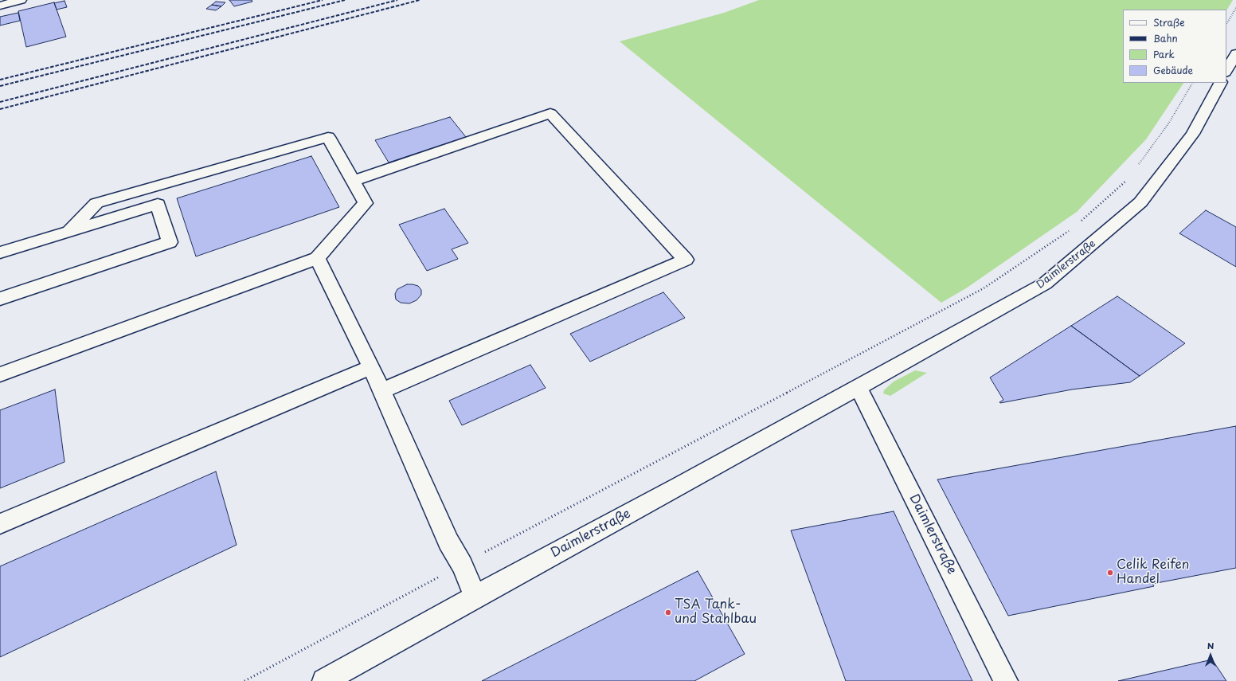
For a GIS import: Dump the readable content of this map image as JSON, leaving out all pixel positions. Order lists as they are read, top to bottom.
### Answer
{
  "streets": {
    "street": ["Daimlerstraße"]
  },
  "places": ["Celik Reifen Handel", "TSA Tank- und Stahlbau"],
  "legend": [
    "Straße",
    "Bahn",
    "Park",
    "Gebäude"
  ],
  "north": "top"
}
